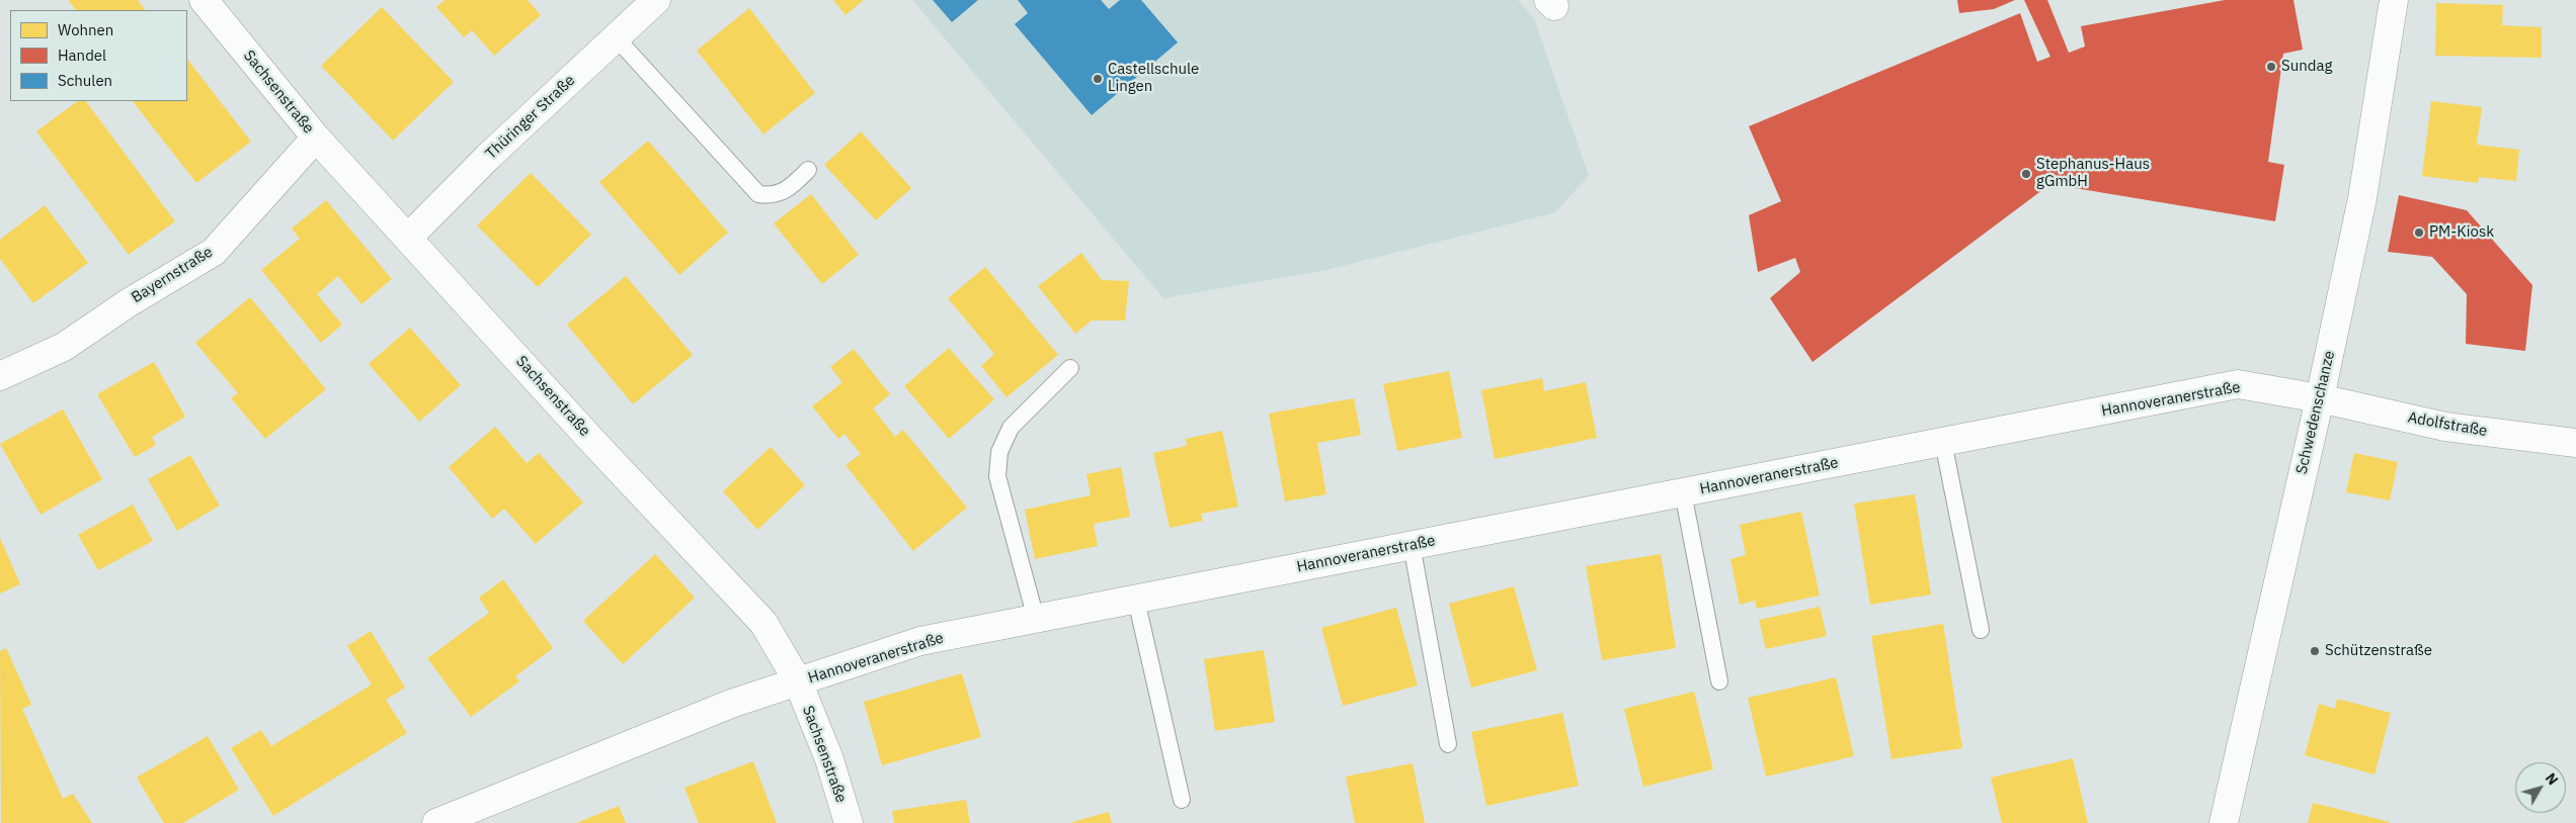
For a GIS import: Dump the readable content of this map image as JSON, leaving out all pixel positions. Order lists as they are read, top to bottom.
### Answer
{
  "streets": {
    "street": [
      "Sachsenstraße",
      "Thüringer Straße",
      "Bayernstraße",
      "Hannoveranerstraße",
      "Schwedenschanze",
      "Adolfstraße"
    ]
  },
  "crossings": [
    ["Sachsenstraße", "Thüringer Straße"],
    ["Sachsenstraße", "Bayernstraße"],
    ["Sachsenstraße", "Hannoveranerstraße"],
    ["Hannoveranerstraße", "Schwedenschanze"],
    ["Hannoveranerstraße", "Adolfstraße"],
    ["Schwedenschanze", "Adolfstraße"]
  ],
  "places": [
    "Sundag",
    "Castellschule Lingen",
    "Stephanus-Haus gGmbH",
    "PM-Kiosk",
    "Schützenstraße"
  ],
  "legend": ["Wohnen", "Handel", "Schulen"],
  "north": "top right"
}
